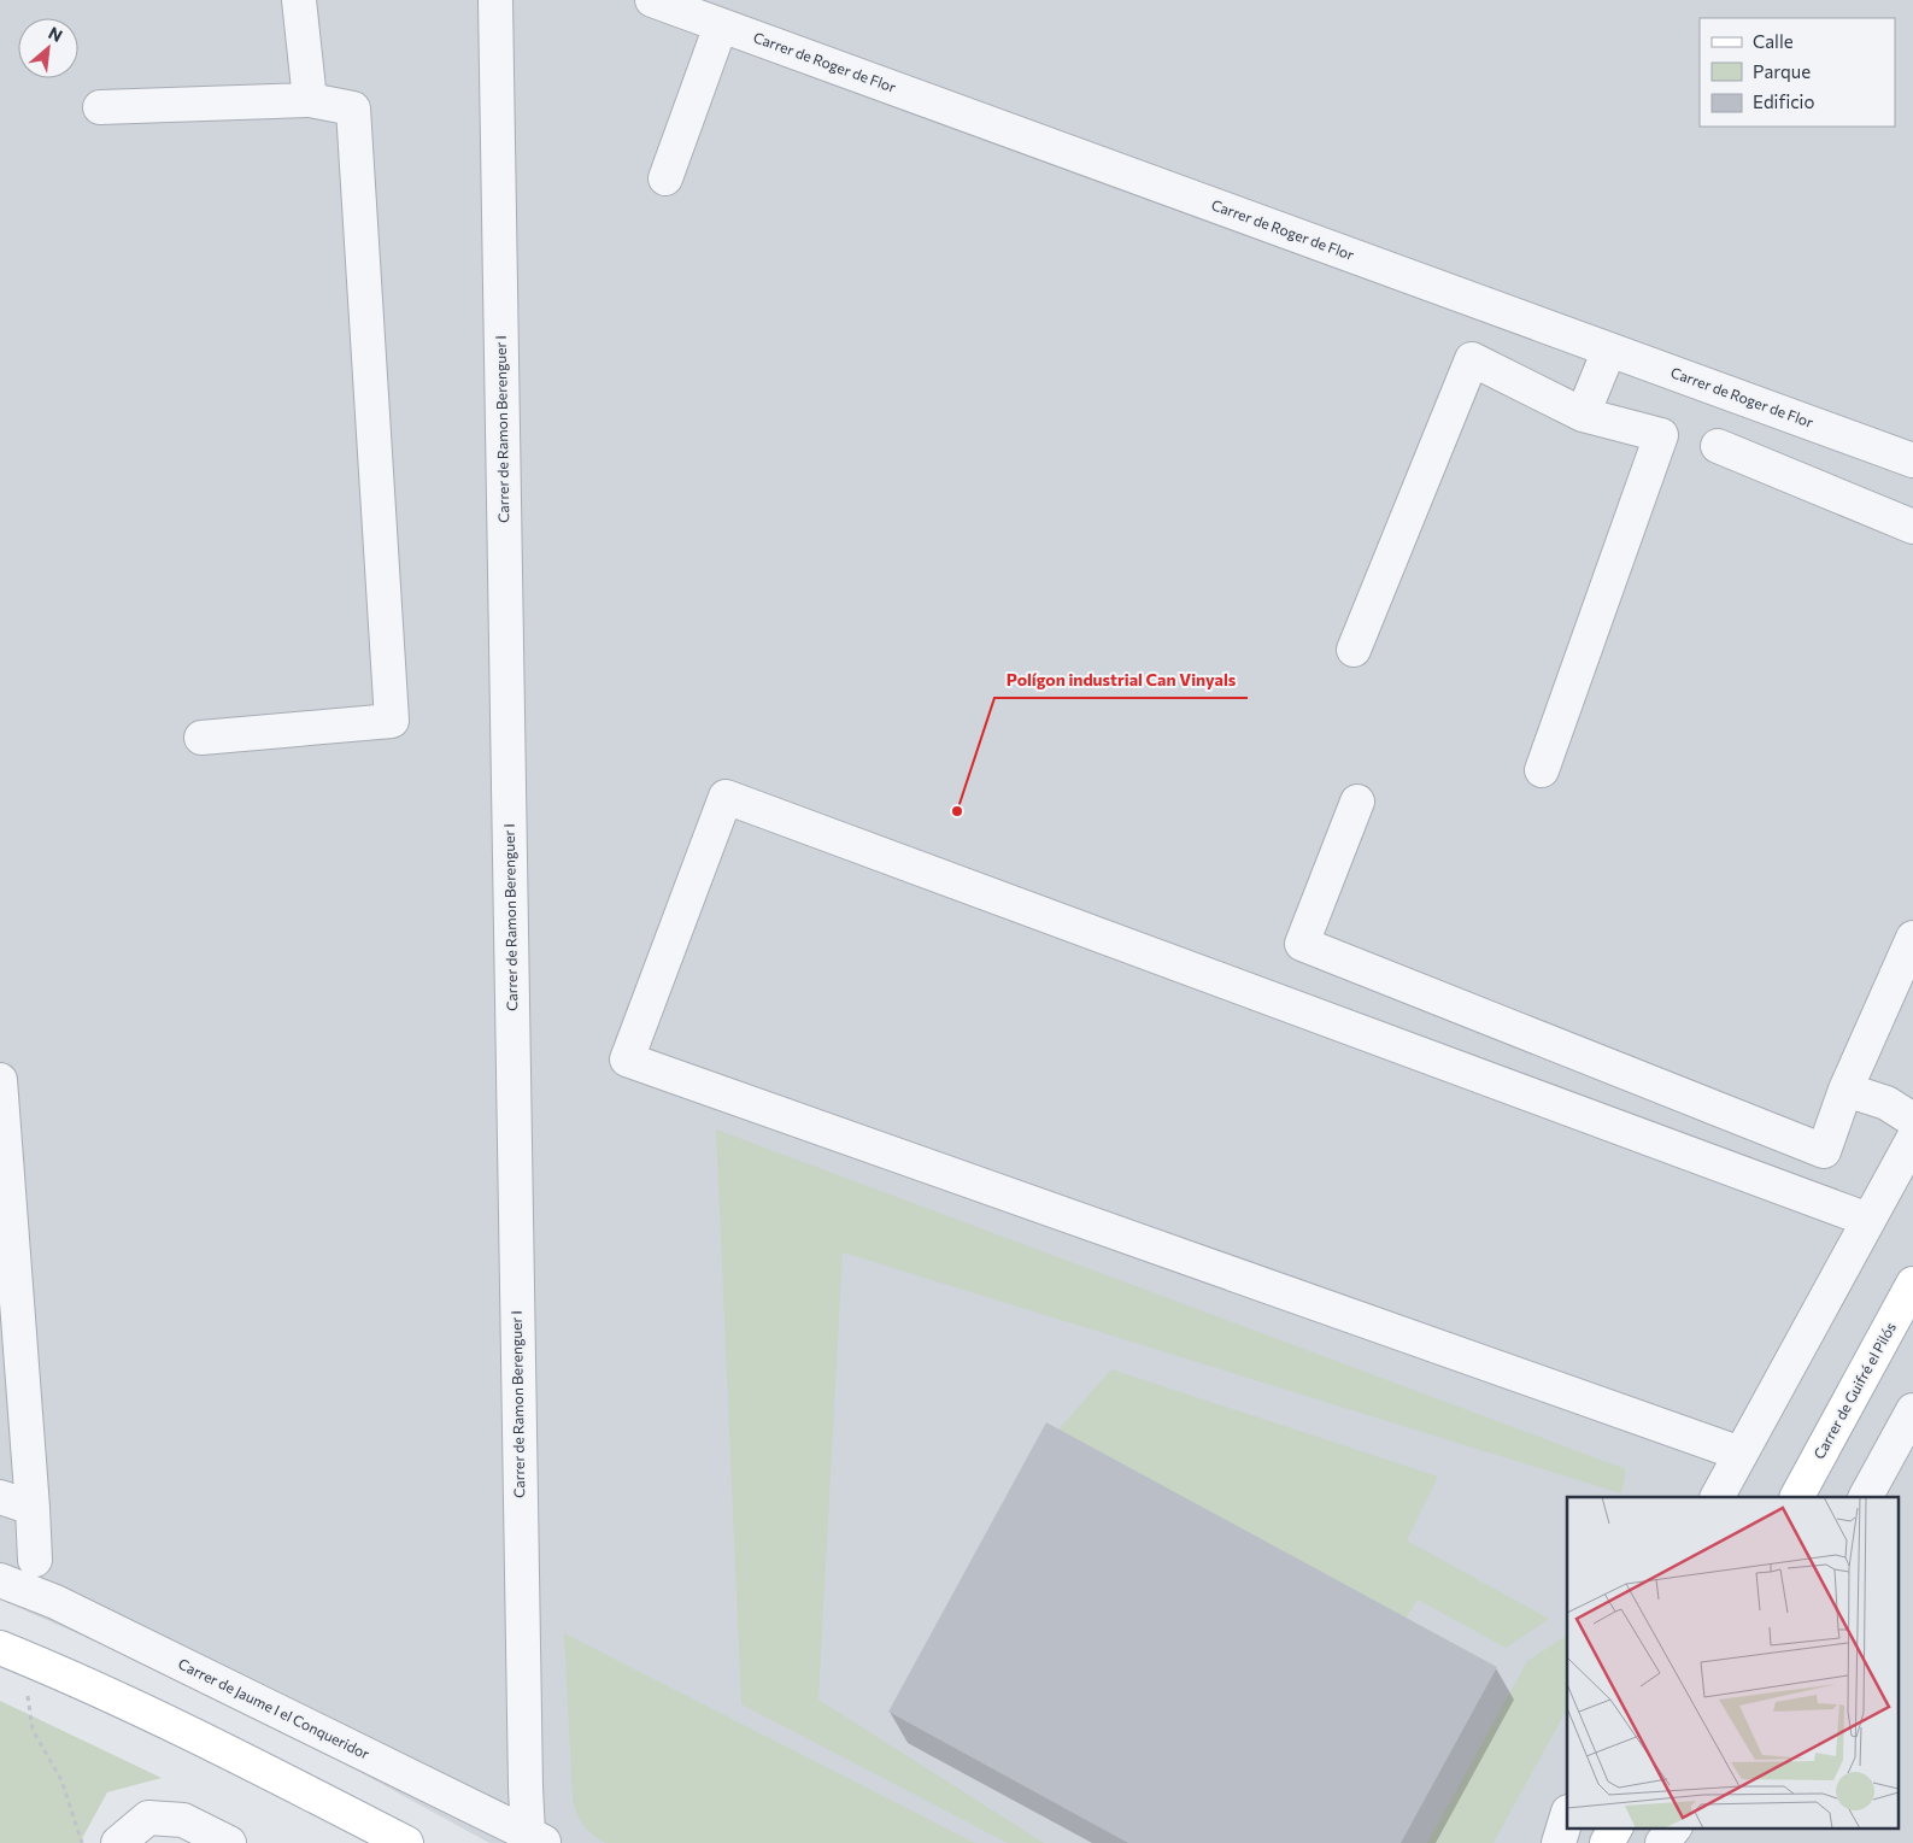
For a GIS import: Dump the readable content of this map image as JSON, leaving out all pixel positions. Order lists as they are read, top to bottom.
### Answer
{
  "streets": {
    "main road": ["Carrer de Guifré el Pilós"],
    "street": ["Carrer de Roger de Flor", "Carrer de Ramon Berenguer I", "Carrer de Jaume I el Conqueridor"]
  },
  "crossings": [
    ["Carrer de Ramon Berenguer I", "Carrer de Jaume I el Conqueridor"]
  ],
  "places": ["Polígon industrial Can Vinyals"],
  "legend": ["Calle", "Parque", "Edificio"],
  "north": "top right"
}
